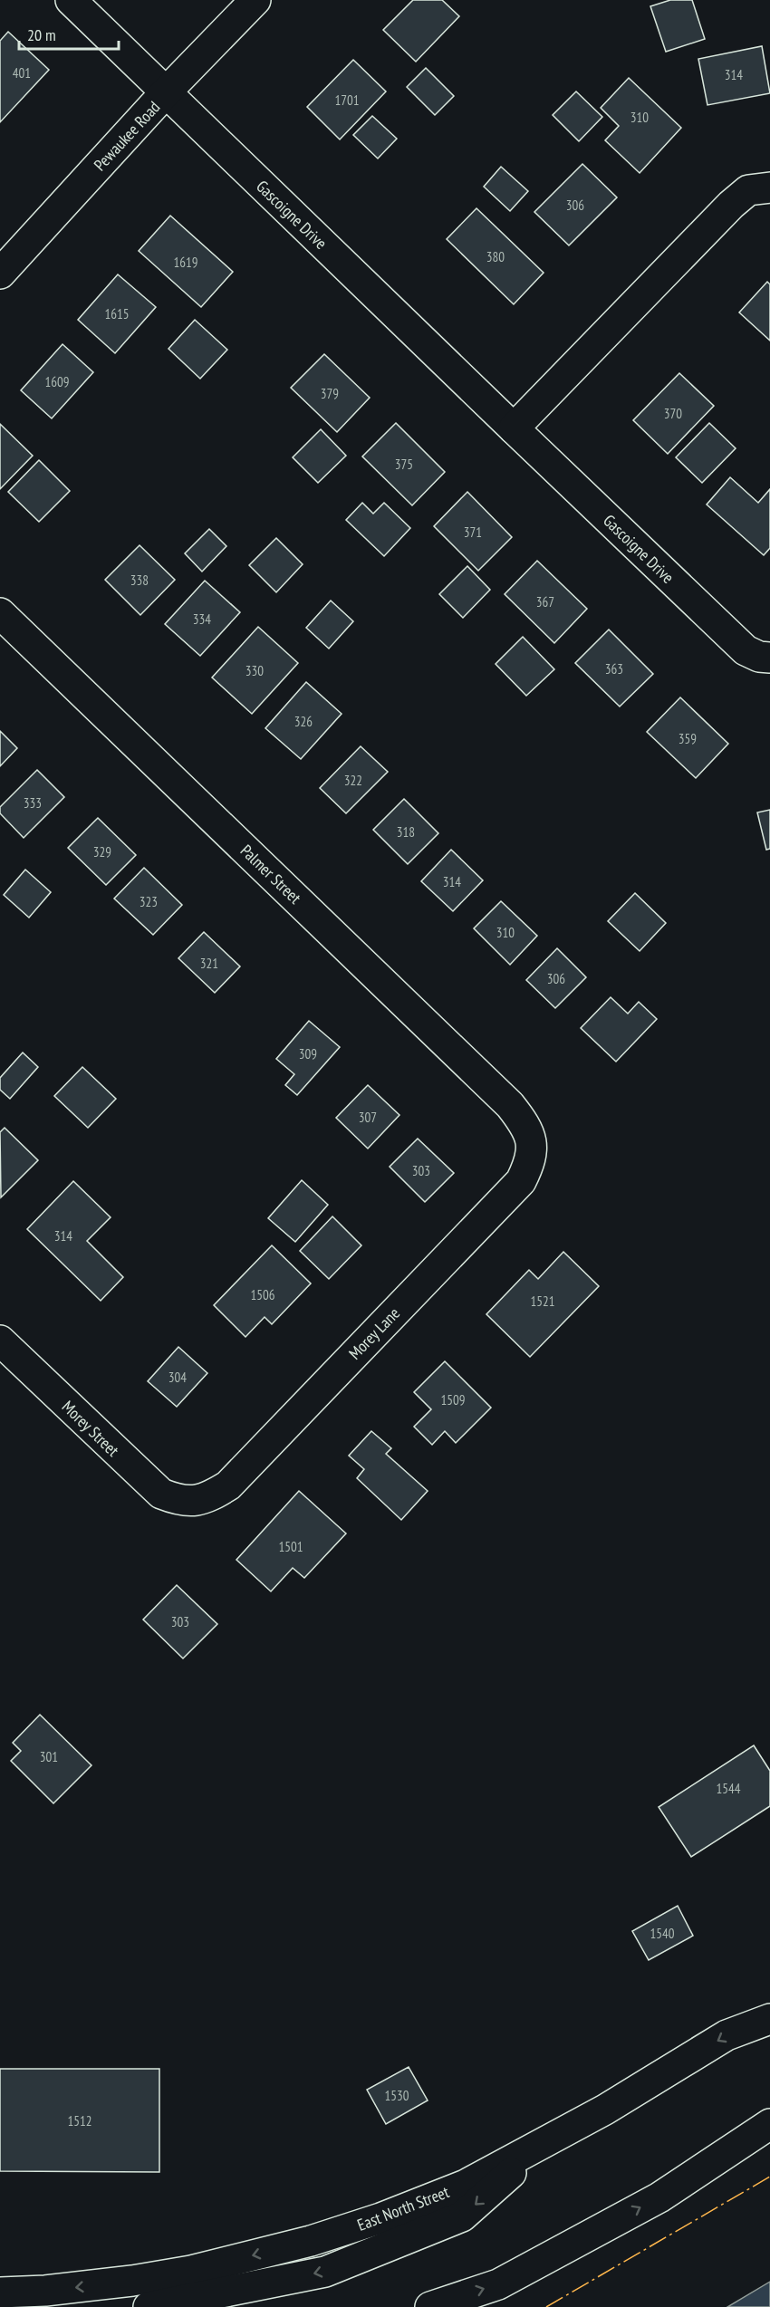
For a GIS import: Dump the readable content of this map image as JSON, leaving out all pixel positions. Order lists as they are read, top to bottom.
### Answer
{
  "streets": {
    "street": [
      "Pewaukee Road",
      "Gascoigne Drive",
      "Palmer Street",
      "Morey Lane",
      "Morey Street",
      "East North Street"
    ]
  },
  "crossings": [
    ["Pewaukee Road", "Gascoigne Drive"],
    ["Palmer Street", "Morey Lane"],
    ["Morey Lane", "Morey Street"]
  ],
  "house_numbers": [
    "401",
    "314",
    "1701",
    "310",
    "306",
    "380",
    "1619",
    "1615",
    "1609",
    "379",
    "370",
    "375",
    "371",
    "338",
    "367",
    "334",
    "363",
    "330",
    "326",
    "359",
    "322",
    "333",
    "318",
    "329",
    "314",
    "323",
    "310",
    "321",
    "306",
    "309",
    "307",
    "303",
    "314",
    "1506",
    "1521",
    "304",
    "1509",
    "1501",
    "303",
    "301",
    "1544",
    "1540",
    "1530",
    "1512"
  ],
  "scale_bar": "20 m"
}
